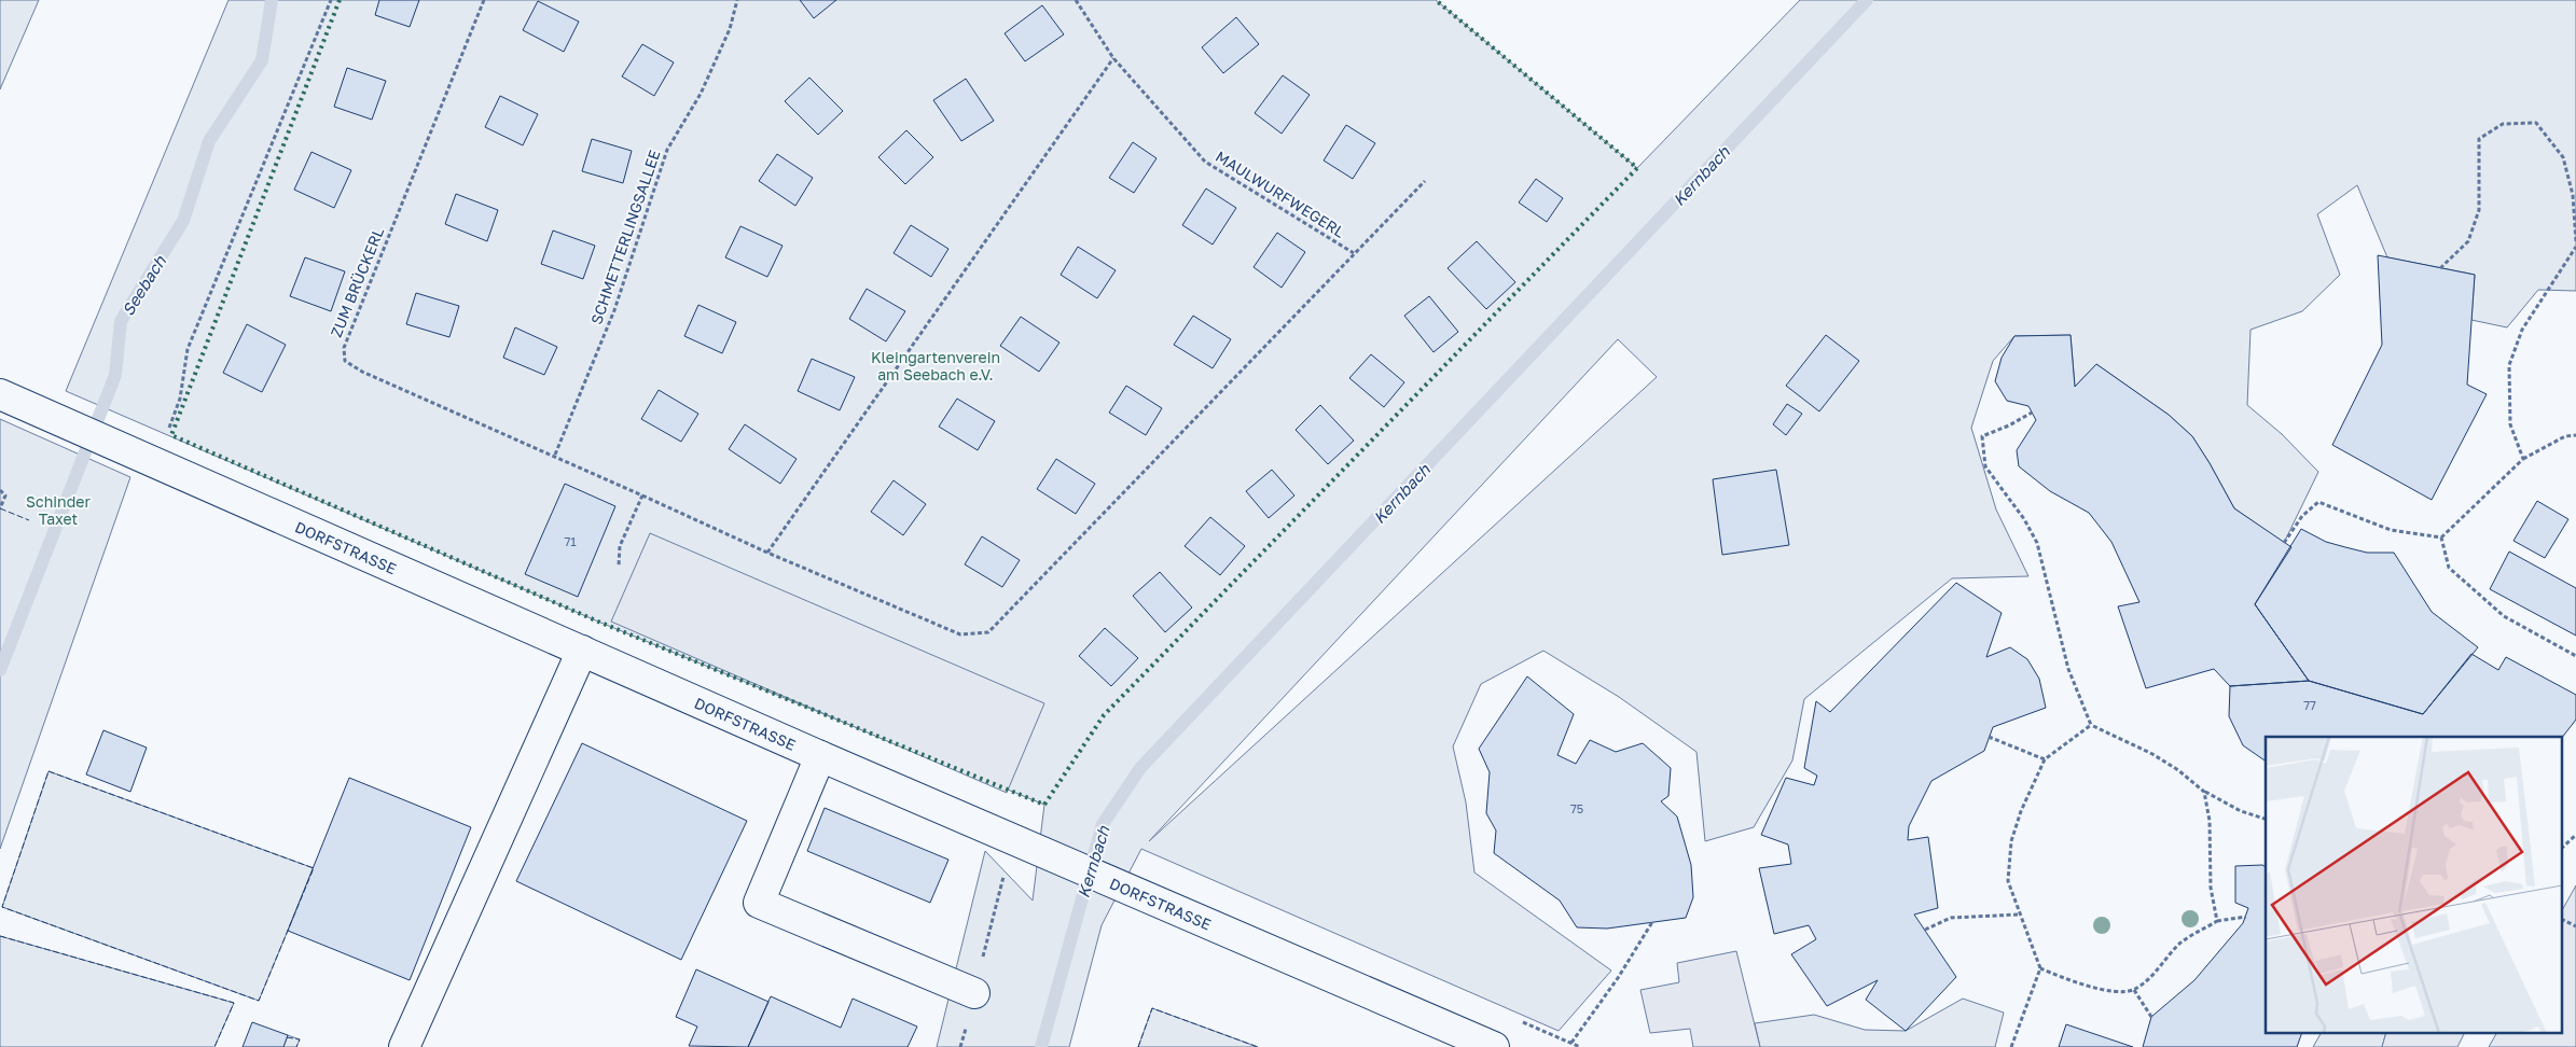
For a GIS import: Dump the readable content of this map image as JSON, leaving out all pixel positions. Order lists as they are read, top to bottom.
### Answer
{
  "streets": {
    "street": ["DORFSTRASSE"],
    "path": ["MAULWURFWEGERL", "SCHMETTERLINGSALLEE", "ZUM BRÜCKERL"]
  },
  "crossings": [
    ["SCHMETTERLINGSALLEE", "ZUM BRÜCKERL"]
  ],
  "water": ["Kernbach", "Seebach"],
  "parks": ["Kleingartenverein am Seebach e.V.", "Schinder Taxet"],
  "house_numbers": ["71", "77", "75"]
}
